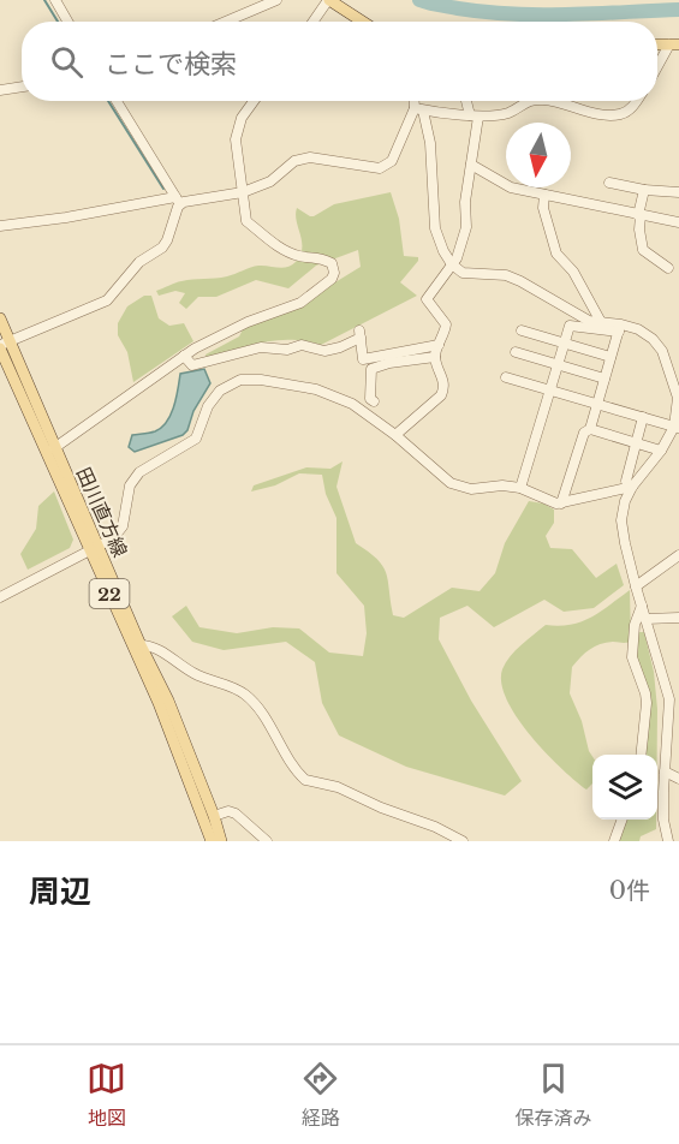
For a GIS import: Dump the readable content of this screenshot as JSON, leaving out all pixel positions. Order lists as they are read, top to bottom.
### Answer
{
  "streets": {
    "main road": ["田川直方線", "22"]
  },
  "north": "bottom",
  "page": {
    "search": "ここで検索",
    "heading": ["周辺", "0件"],
    "nav": ["地図", "経路", "保存済み"]
  }
}
